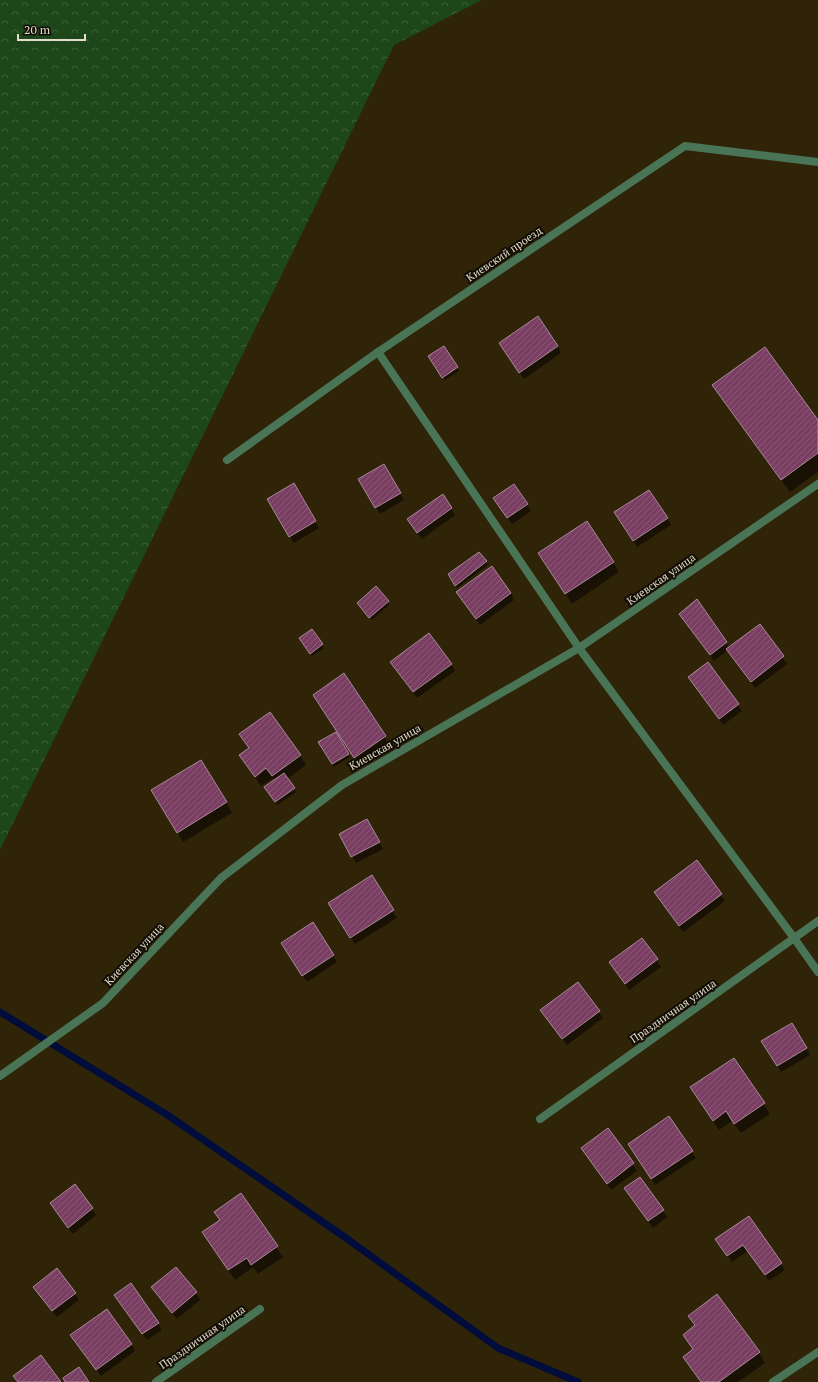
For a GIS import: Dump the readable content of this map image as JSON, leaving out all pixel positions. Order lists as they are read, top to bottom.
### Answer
{
  "streets": {
    "street": ["Киевский проезд", "Киевская улица", "Праздничная улица"]
  },
  "scale_bar": "20 m"
}
